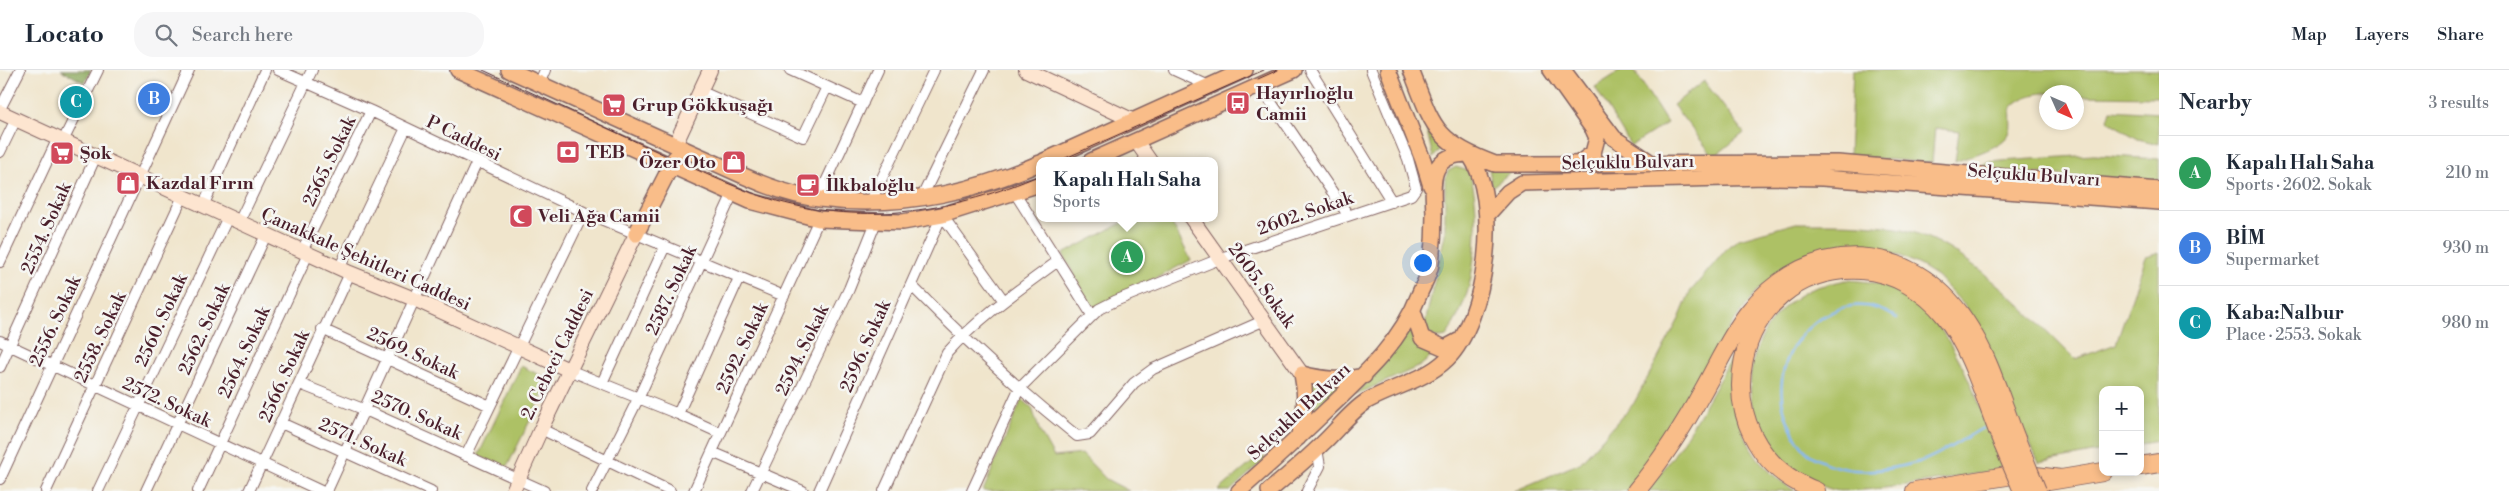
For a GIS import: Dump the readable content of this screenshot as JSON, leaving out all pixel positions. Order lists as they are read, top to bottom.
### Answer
{
  "streets": {
    "main road": [
      "Selçuklu Bulvarı",
      "Çanakkale Şehitleri Caddesi",
      "2605. Sokak",
      "2. Cebeci Caddesi"
    ],
    "street": [
      "P Caddesi",
      "2565. Sokak",
      "2602. Sokak",
      "2554. Sokak",
      "2587. Sokak",
      "2560. Sokak",
      "2556. Sokak",
      "2562. Sokak",
      "2558. Sokak",
      "2596. Sokak",
      "2592. Sokak",
      "2594. Sokak",
      "2564. Sokak",
      "2569. Sokak",
      "2566. Sokak",
      "2572. Sokak",
      "2570. Sokak",
      "2571. Sokak"
    ]
  },
  "crossings": [
    ["P Caddesi", "2565. Sokak"],
    ["P Caddesi", "2587. Sokak"],
    ["P Caddesi", "2560. Sokak"],
    ["P Caddesi", "2592. Sokak"],
    ["P Caddesi", "2. Cebeci Caddesi"],
    ["P Caddesi", "2566. Sokak"],
    ["2565. Sokak", "Çanakkale Şehitleri Caddesi"],
    ["2565. Sokak", "2564. Sokak"],
    ["2602. Sokak", "2605. Sokak"],
    ["2554. Sokak", "Çanakkale Şehitleri Caddesi"],
    ["2554. Sokak", "2572. Sokak"],
    ["Çanakkale Şehitleri Caddesi", "2587. Sokak"],
    ["Çanakkale Şehitleri Caddesi", "2560. Sokak"],
    ["Çanakkale Şehitleri Caddesi", "2556. Sokak"],
    ["Çanakkale Şehitleri Caddesi", "2562. Sokak"],
    ["Çanakkale Şehitleri Caddesi", "2558. Sokak"],
    ["Çanakkale Şehitleri Caddesi", "2592. Sokak"],
    ["Çanakkale Şehitleri Caddesi", "2564. Sokak"],
    ["Çanakkale Şehitleri Caddesi", "2. Cebeci Caddesi"],
    ["Çanakkale Şehitleri Caddesi", "2566. Sokak"],
    ["2560. Sokak", "2572. Sokak"],
    ["2556. Sokak", "2572. Sokak"],
    ["2562. Sokak", "2572. Sokak"],
    ["2558. Sokak", "2572. Sokak"],
    ["2564. Sokak", "2572. Sokak"],
    ["2569. Sokak", "2566. Sokak"],
    ["2. Cebeci Caddesi", "2570. Sokak"],
    ["2566. Sokak", "2572. Sokak"],
    ["2566. Sokak", "2570. Sokak"],
    ["2566. Sokak", "2571. Sokak"]
  ],
  "places": {
    "bus stop": ["Hayırlıoğlu Camii"],
    "supermarket": ["Grup Gökkuşağı", "Şok"],
    "bank": ["TEB"],
    "shop": ["Özer Oto", "Kazdal Fırın"],
    "cafe": ["İlkbaloğlu"],
    "mosque": ["Veli Ağa Camii"]
  },
  "north": "bottom right",
  "page": {
    "header": "Locato",
    "search": "Search here",
    "nav": ["Map", "Layers", "Share"],
    "heading": ["Nearby", "3 results"],
    "pins": ["B", "C", "A"],
    "list": [
      {
        "mark": "A",
        "name": "Kapalı Halı Saha",
        "note": "Sports · 2602. Sokak",
        "value": "210 m"
      },
      {
        "mark": "B",
        "name": "BİM",
        "note": "Supermarket",
        "value": "930 m"
      },
      {
        "mark": "C",
        "name": "Kaba:Nalbur",
        "note": "Place · 2553. Sokak",
        "value": "980 m"
      }
    ],
    "popup": ["Kapalı Halı Saha", "Sports"],
    "map_buttons": ["+", "−"]
  }
}
